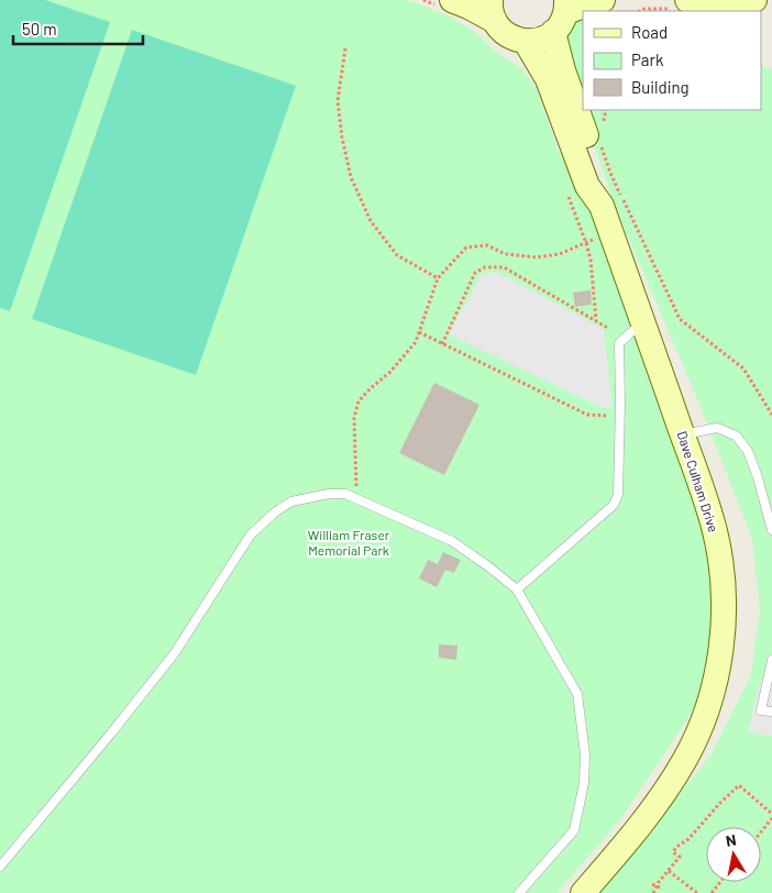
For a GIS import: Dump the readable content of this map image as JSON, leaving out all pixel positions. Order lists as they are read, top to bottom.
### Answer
{
  "streets": {
    "main road": ["Dave Culham Drive"]
  },
  "parks": ["William Fraser Memorial Park"],
  "legend": ["Road", "Park", "Building"],
  "scale_bar": "50 m",
  "north": "top"
}
